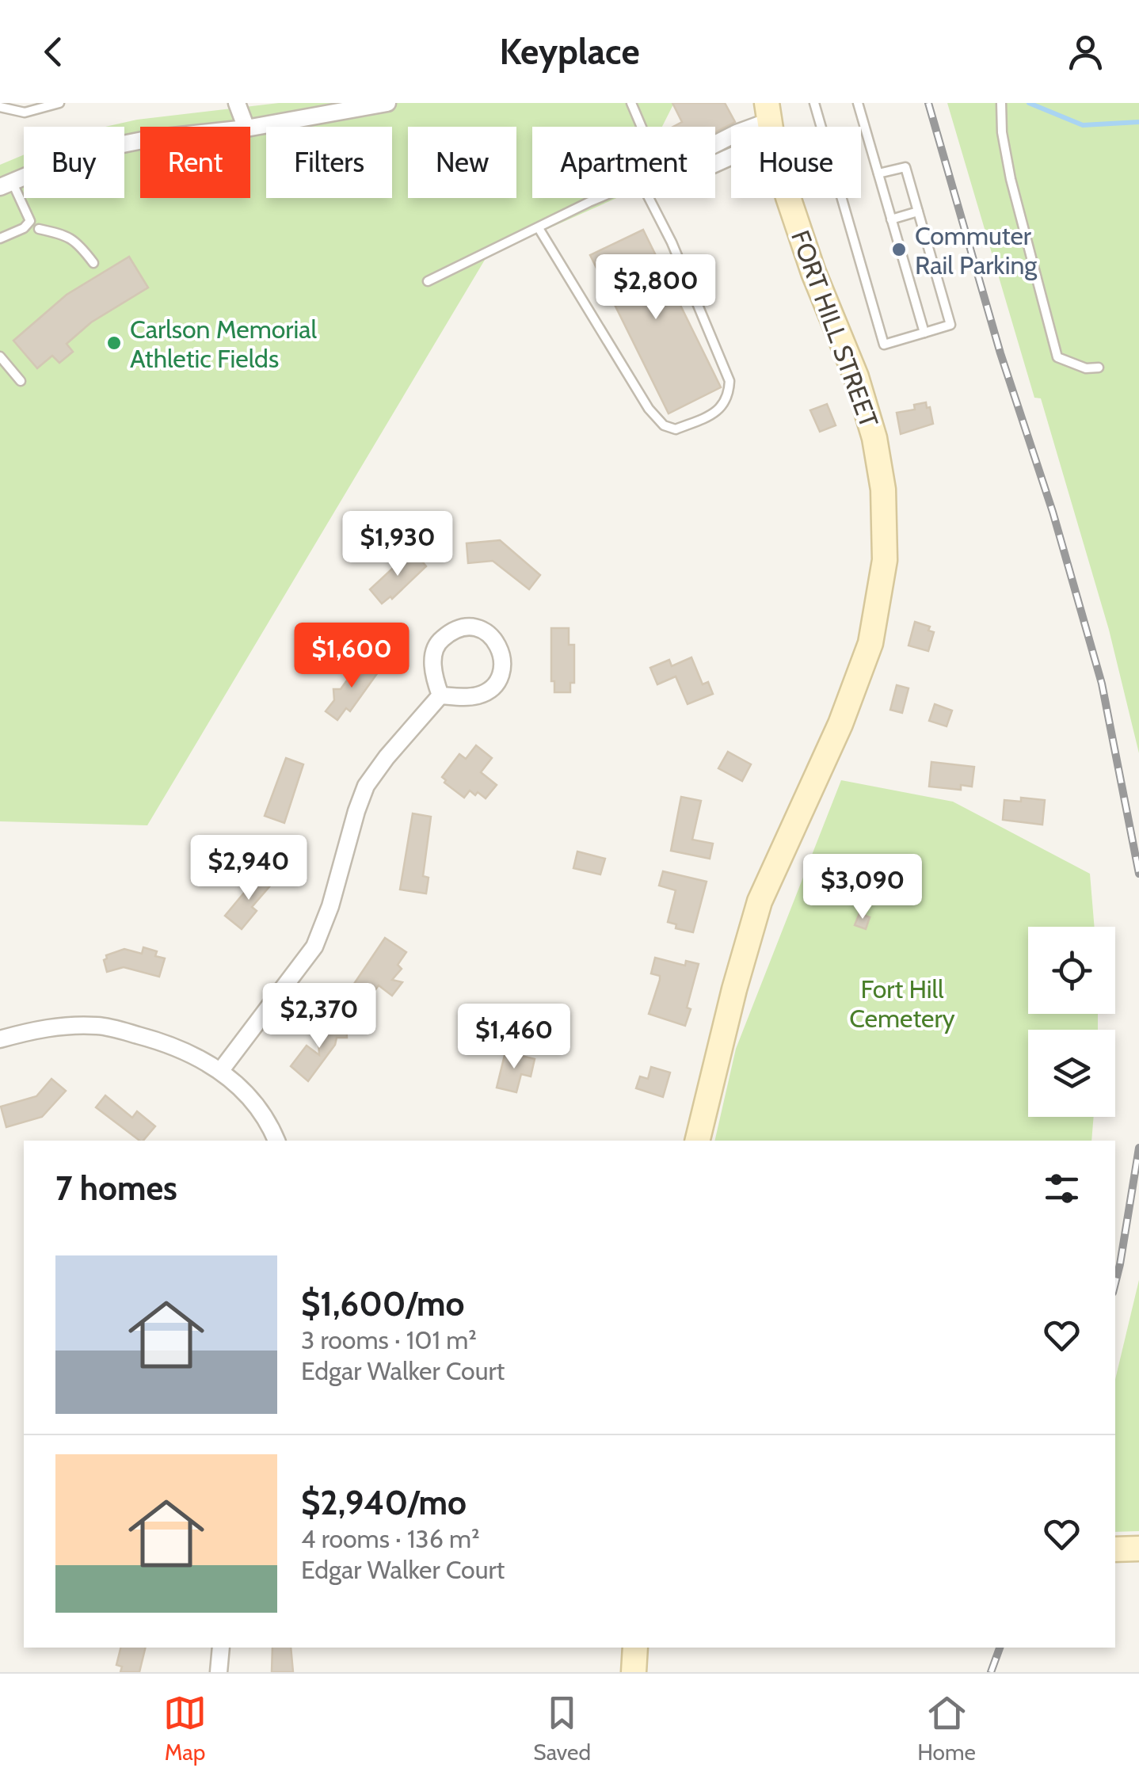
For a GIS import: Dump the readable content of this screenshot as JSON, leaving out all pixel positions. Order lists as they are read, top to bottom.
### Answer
{
  "streets": {
    "main road": ["FORT HILL STREET"]
  },
  "parks": ["Fort Hill Cemetery"],
  "places": ["Commuter Rail Parking", "Carlson Memorial Athletic Fields"],
  "page": {
    "header": "Keyplace",
    "chip": [
      "Buy",
      "Rent",
      "Filters",
      "New",
      "Apartment",
      "House"
    ],
    "price": [
      "$2,800",
      "$1,930",
      "$1,600",
      "$2,940",
      "$3,090",
      "$2,370",
      "$1,460"
    ],
    "heading": "7 homes",
    "list": [
      {
        "name": "$1,600/mo",
        "note": "3 rooms · 101 m² · Edgar Walker Court"
      },
      {
        "name": "$2,940/mo",
        "note": "4 rooms · 136 m² · Edgar Walker Court"
      }
    ],
    "tabs": ["Map", "Saved", "Home"]
  }
}
